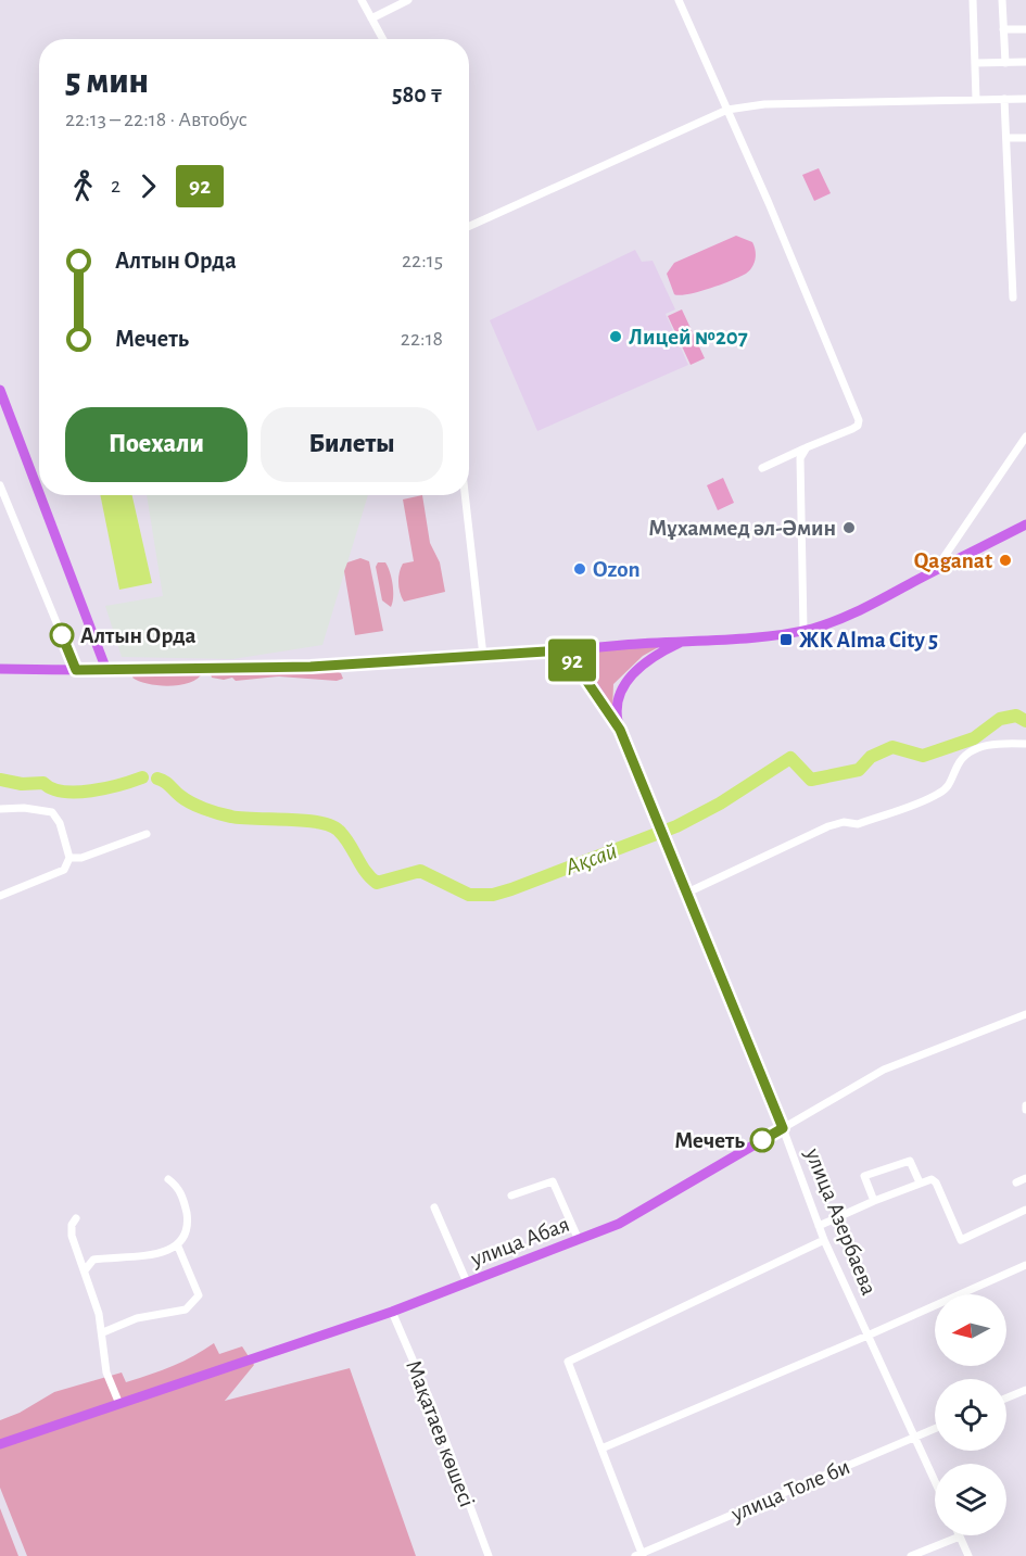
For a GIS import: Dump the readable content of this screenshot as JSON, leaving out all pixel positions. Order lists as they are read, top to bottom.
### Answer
{
  "streets": {
    "main road": ["улица Азербаева", "улица Абая"],
    "street": ["Мақатаев көшесі", "улица Толе би"]
  },
  "crossings": [
    ["улица Азербаева", "улица Абая"],
    ["улица Азербаева", "улица Толе би"],
    ["улица Абая", "Мақатаев көшесі"]
  ],
  "water": ["Ақсай"],
  "places": {
    "other": [
      "Лицей №207",
      "Мұхаммед әл-Әмин",
      "Qaganat",
      "Ozon",
      "Алтын Орда",
      "Мечеть"
    ],
    "transit": ["ЖК Alma City 5"]
  },
  "lines": ["bus line 92"],
  "north": "left",
  "page": {
    "on_map": "92",
    "heading": ["5 мин", "22:13 – 22:18 · Автобус", "580 ₸"],
    "legs": ["2", "92"],
    "list": [
      {
        "name": "Алтын Орда",
        "value": "22:15"
      },
      {
        "name": "Мечеть",
        "value": "22:18"
      }
    ],
    "buttons": ["Поехали", "Билеты"]
  }
}
